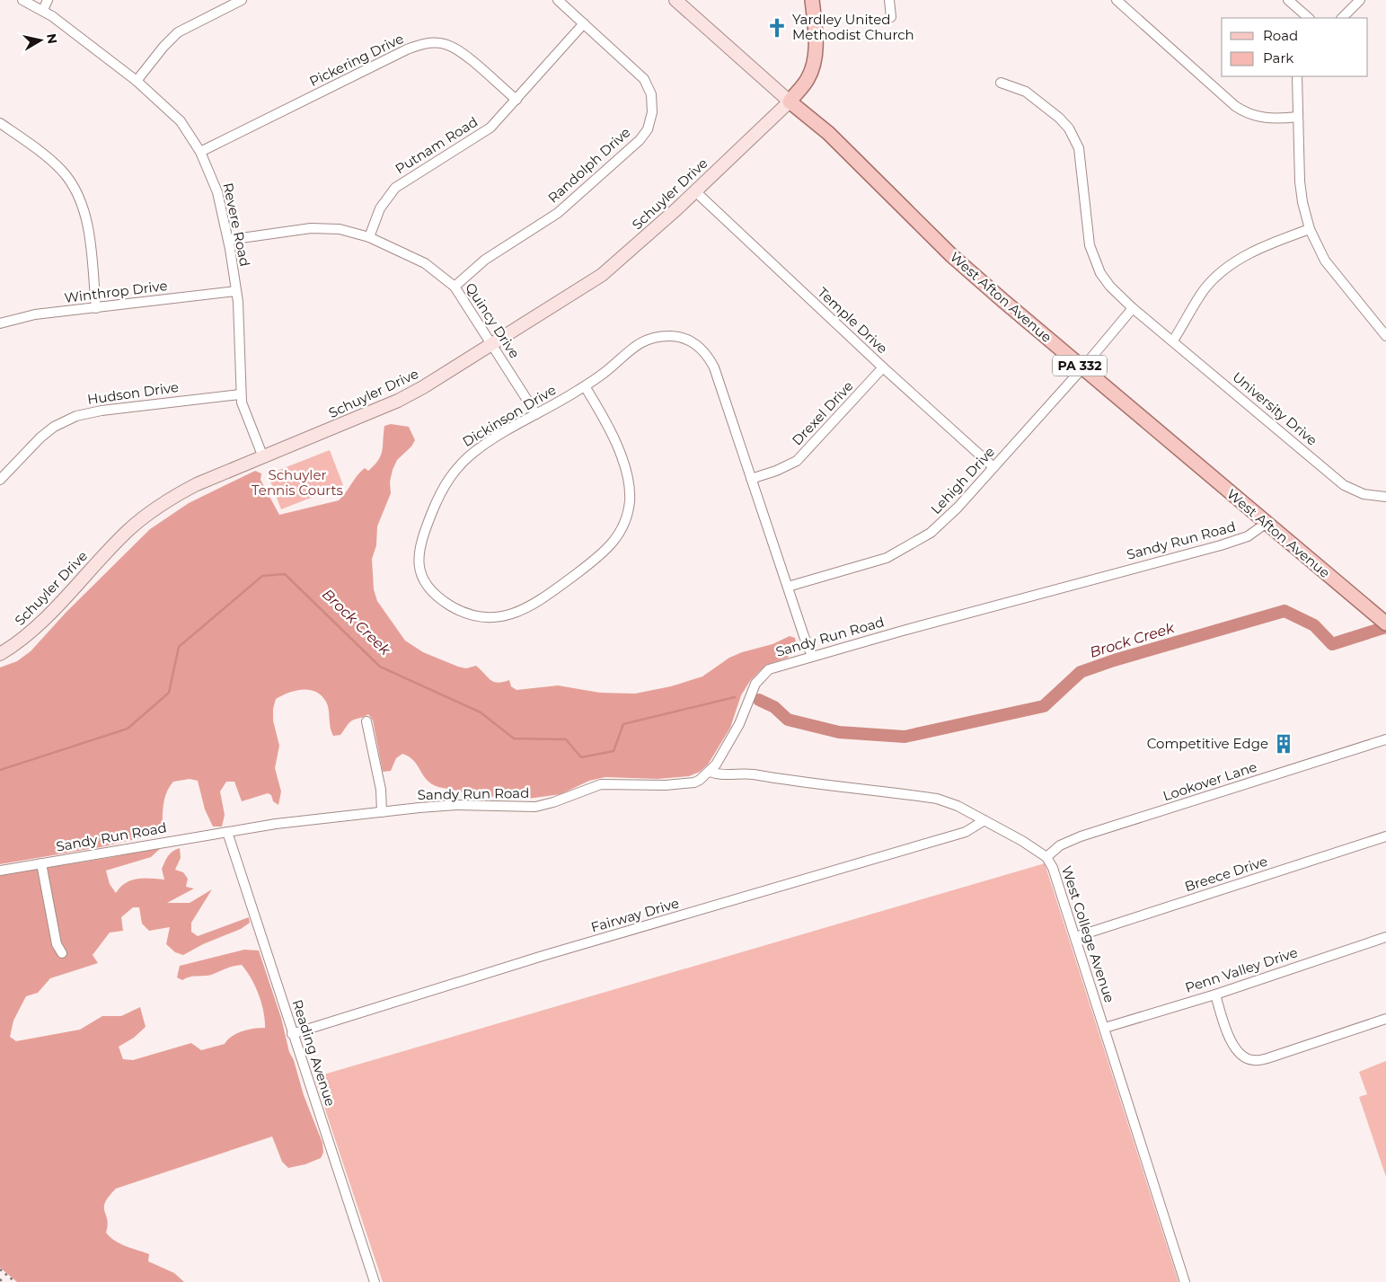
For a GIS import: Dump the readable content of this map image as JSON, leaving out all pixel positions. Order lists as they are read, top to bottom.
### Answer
{
  "streets": {
    "main road": ["West Afton Avenue", "PA 332"],
    "street": [
      "Pickering Drive",
      "Putnam Road",
      "Randolph Drive",
      "Schuyler Drive",
      "Revere Road",
      "Winthrop Drive",
      "Quincy Drive",
      "Temple Drive",
      "Hudson Drive",
      "University Drive",
      "Drexel Drive",
      "Dickinson Drive",
      "Lehigh Drive",
      "Sandy Run Road",
      "Lookover Lane",
      "Breece Drive",
      "Fairway Drive",
      "West College Avenue",
      "Penn Valley Drive",
      "Reading Avenue"
    ]
  },
  "crossings": [
    ["Pickering Drive", "Putnam Road"],
    ["Pickering Drive", "Revere Road"],
    ["Putnam Road", "Randolph Drive"],
    ["Putnam Road", "Quincy Drive"],
    ["Randolph Drive", "Quincy Drive"],
    ["Schuyler Drive", "Revere Road"],
    ["Schuyler Drive", "West Afton Avenue"],
    ["Schuyler Drive", "Quincy Drive"],
    ["Schuyler Drive", "Temple Drive"],
    ["Revere Road", "Winthrop Drive"],
    ["Revere Road", "Quincy Drive"],
    ["Revere Road", "Hudson Drive"],
    ["West Afton Avenue", "Lehigh Drive"],
    ["West Afton Avenue", "Sandy Run Road"],
    ["Quincy Drive", "Dickinson Drive"],
    ["Temple Drive", "Drexel Drive"],
    ["Temple Drive", "Lehigh Drive"],
    ["University Drive", "Lehigh Drive"],
    ["Drexel Drive", "Dickinson Drive"],
    ["Dickinson Drive", "Lehigh Drive"],
    ["Dickinson Drive", "Sandy Run Road"],
    ["Sandy Run Road", "West College Avenue"],
    ["Sandy Run Road", "Reading Avenue"],
    ["Lookover Lane", "West College Avenue"],
    ["Breece Drive", "West College Avenue"],
    ["Fairway Drive", "West College Avenue"],
    ["Fairway Drive", "Reading Avenue"],
    ["West College Avenue", "Penn Valley Drive"]
  ],
  "water": ["Brock Creek"],
  "parks": ["Schuyler Tennis Courts"],
  "places": {
    "church": ["Yardley United Methodist Church"],
    "building": ["Competitive Edge"]
  },
  "legend": ["Road", "Park"],
  "north": "right"
}
